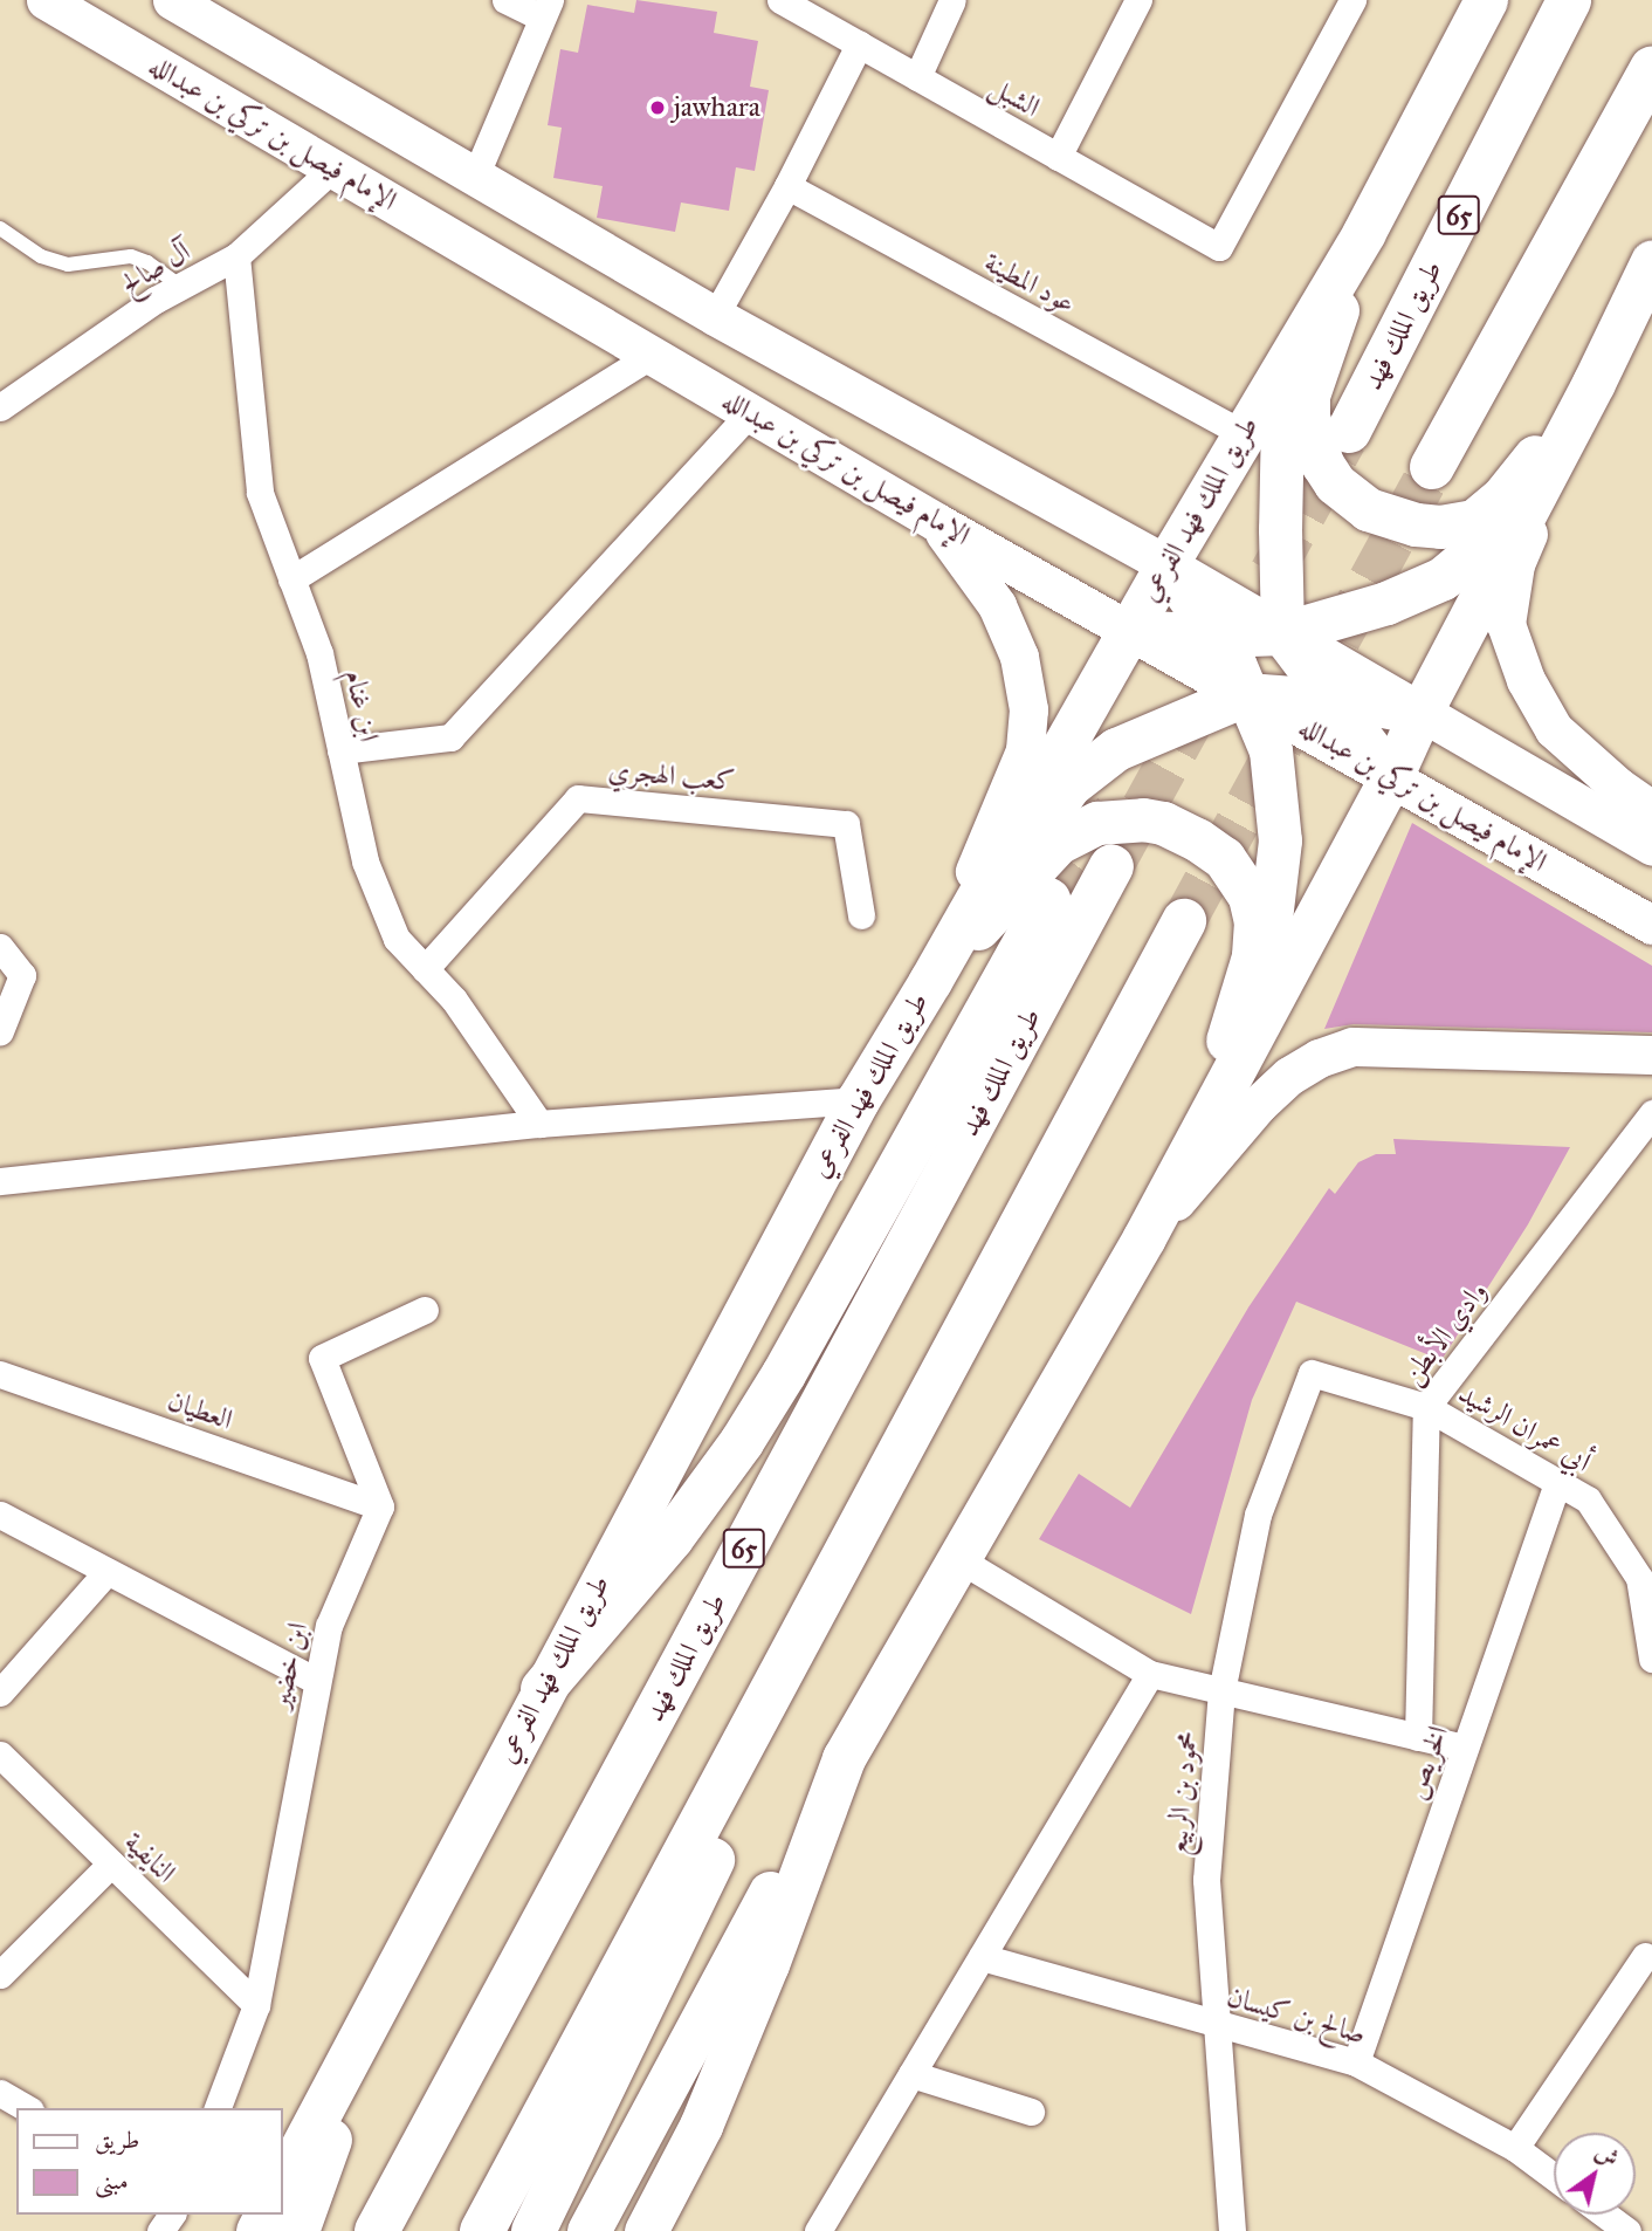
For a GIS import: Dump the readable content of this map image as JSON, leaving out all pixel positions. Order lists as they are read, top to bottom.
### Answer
{
  "streets": {
    "highway": ["65", "طريق الملك فهد"],
    "main road": ["الإمام فيصل بن تركي بن عبدالله", "طريق الملك فهد الفرعي"],
    "street": [
      "الشبل",
      "آل صالح",
      "عود المطينة",
      "ابن غنام",
      "كعب الهجري",
      "وادي الأبطن",
      "العطيان",
      "أبي عمران الرشيد",
      "ابن خضير",
      "الخريص",
      "محمود بن الربيع",
      "النايفية",
      "صالح بن كيسان"
    ]
  },
  "crossings": [
    ["الإمام فيصل بن تركي بن عبدالله", "آل صالح"],
    ["الإمام فيصل بن تركي بن عبدالله", "طريق الملك فهد الفرعي"],
    ["آل صالح", "ابن غنام"],
    ["عود المطينة", "طريق الملك فهد الفرعي"],
    ["ابن غنام", "كعب الهجري"],
    ["وادي الأبطن", "أبي عمران الرشيد"],
    ["العطيان", "ابن خضير"],
    ["أبي عمران الرشيد", "الخريص"],
    ["أبي عمران الرشيد", "محمود بن الربيع"],
    ["ابن خضير", "النايفية"],
    ["الخريص", "صالح بن كيسان"],
    ["محمود بن الربيع", "صالح بن كيسان"]
  ],
  "places": ["jawhara"],
  "legend": ["طريق", "مبنى"],
  "north": "top right"
}
